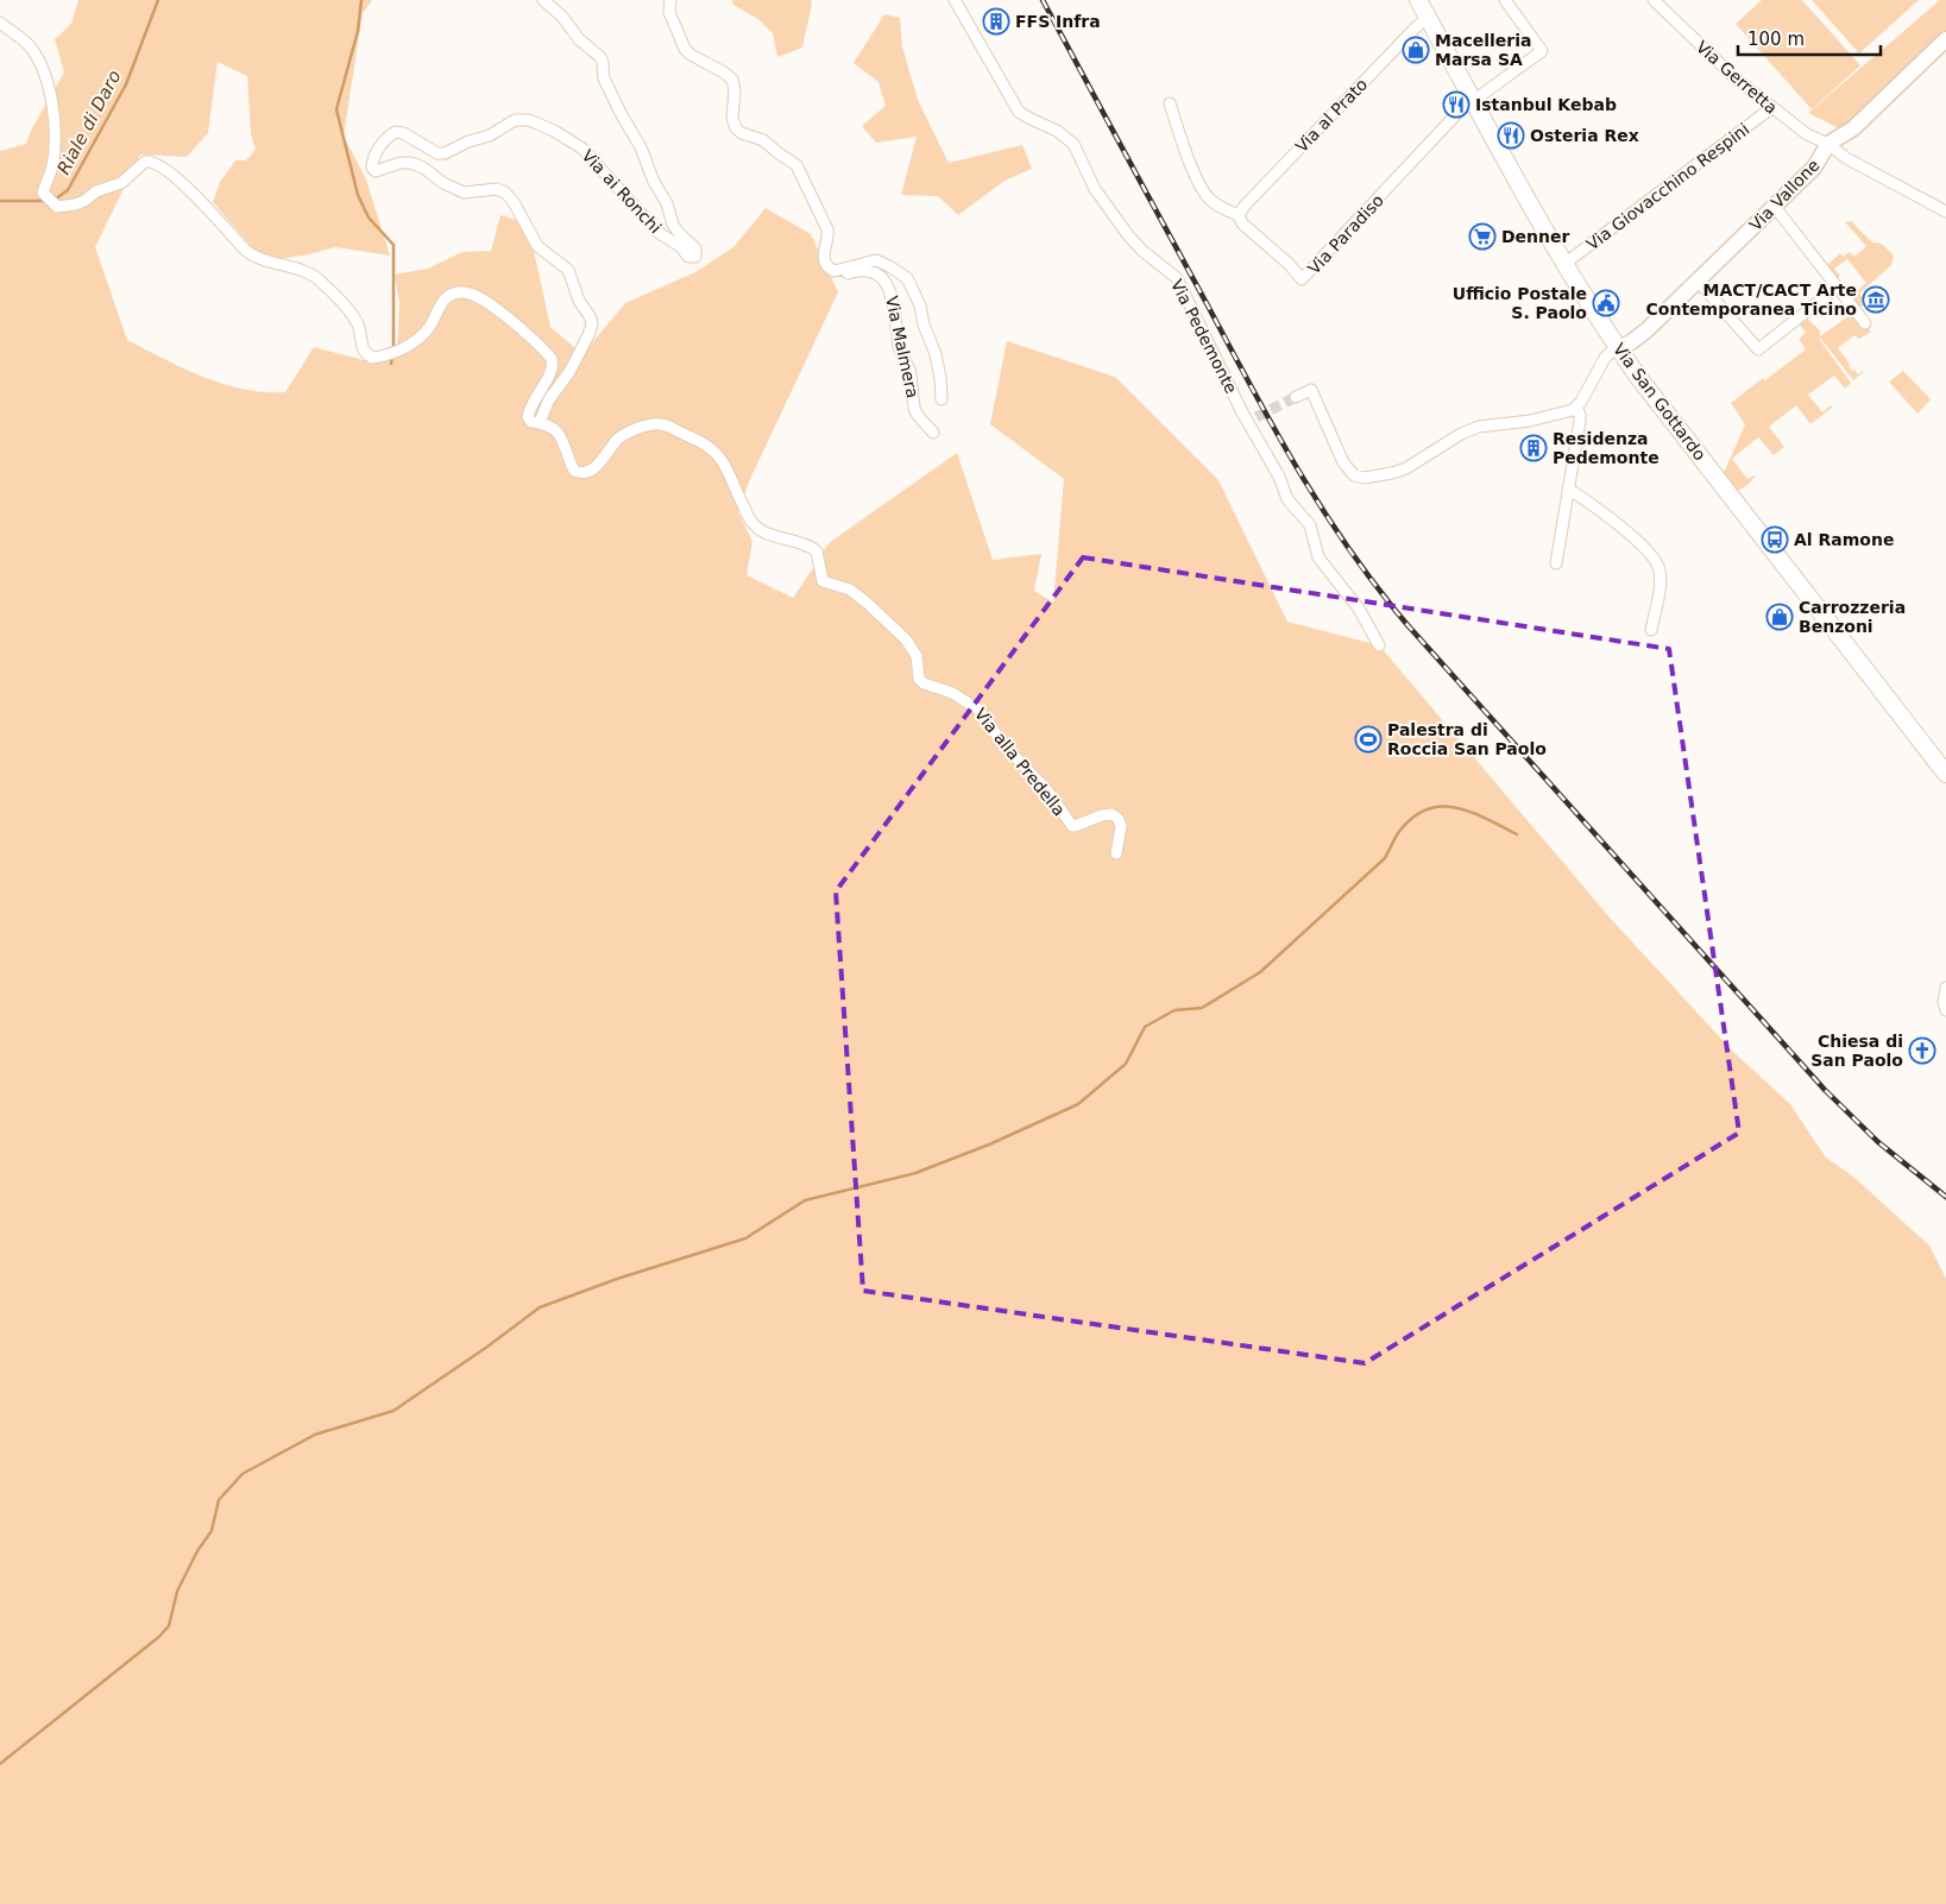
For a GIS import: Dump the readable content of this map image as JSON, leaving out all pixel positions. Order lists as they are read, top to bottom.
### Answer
{
  "streets": {
    "main road": ["Via San Gottardo"],
    "street": [
      "Via Gerretta",
      "Via al Prato",
      "Via Giovacchino Respini",
      "Via ai Ronchi",
      "Via Vallone",
      "Via Paradiso",
      "Via Pedemonte",
      "Via Malmera",
      "Via alla Predella"
    ]
  },
  "crossings": [
    ["Via Gerretta", "Via Giovacchino Respini"],
    ["Via Gerretta", "Via Vallone"],
    ["Via al Prato", "Via Paradiso"],
    ["Via al Prato", "Via San Gottardo"],
    ["Via Giovacchino Respini", "Via San Gottardo"],
    ["Via ai Ronchi", "Via alla Predella"],
    ["Via Vallone", "Via San Gottardo"],
    ["Via Paradiso", "Via San Gottardo"]
  ],
  "water": ["Riale di Daro"],
  "places": {
    "building": ["FFS Infra", "Residenza Pedemonte"],
    "shop": ["Macelleria Marsa SA", "Carrozzeria Benzoni"],
    "restaurant": ["Istanbul Kebab", "Osteria Rex"],
    "supermarket": ["Denner"],
    "museum": ["MACT/CACT Arte Contemporanea Ticino"],
    "public building": ["Ufficio Postale S. Paolo"],
    "bus stop": ["Al Ramone"],
    "sports": ["Palestra di Roccia San Paolo"],
    "church": ["Chiesa di San Paolo"]
  },
  "scale_bar": "100 m"
}
